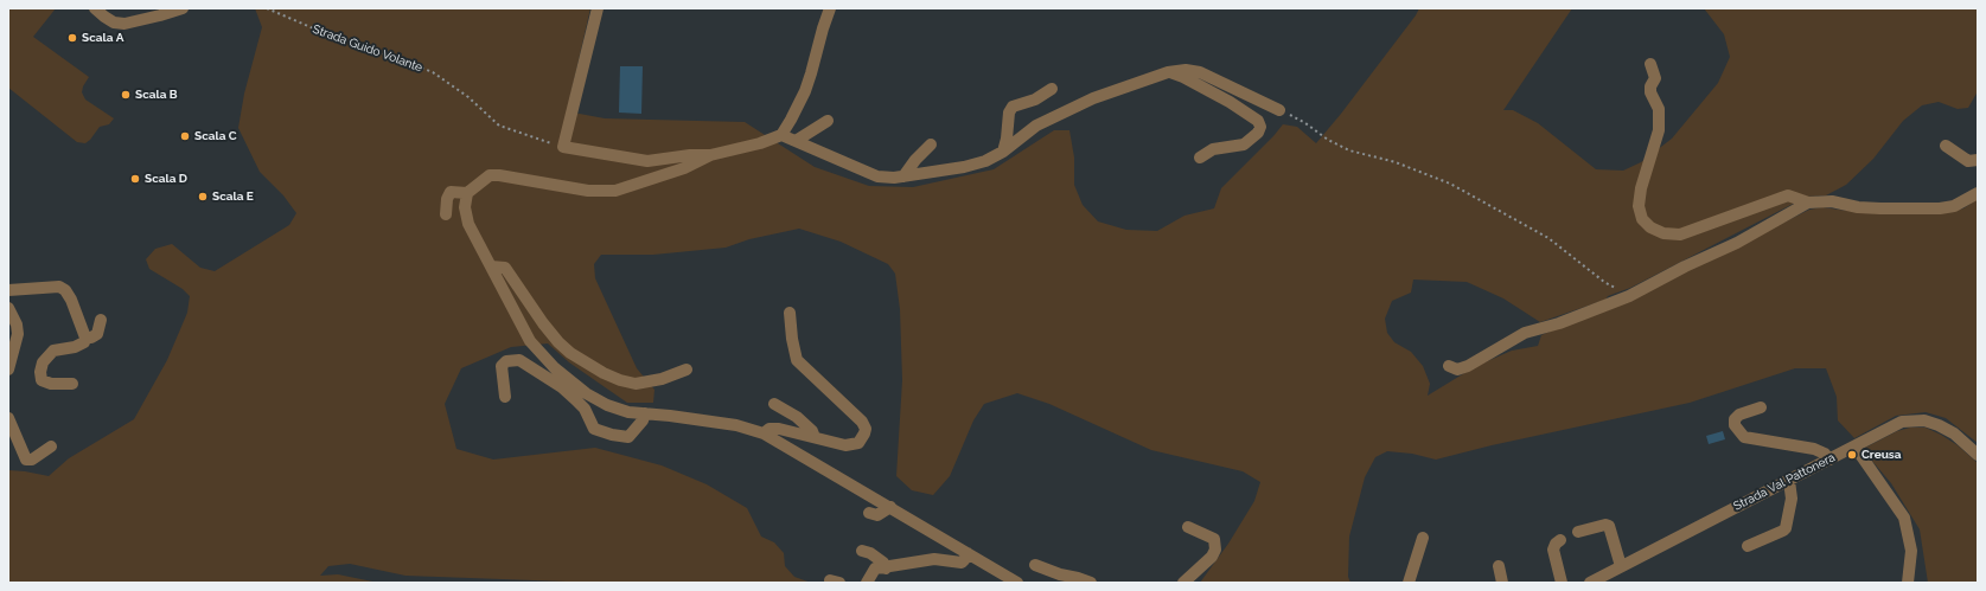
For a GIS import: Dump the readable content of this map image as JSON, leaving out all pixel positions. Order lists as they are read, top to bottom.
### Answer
{
  "streets": {
    "street": ["Strada Val Pattonera"],
    "path": ["Strada Guido Volante"]
  },
  "places": [
    "Scala A",
    "Scala B",
    "Scala C",
    "Scala D",
    "Scala E",
    "Creusa"
  ]
}
